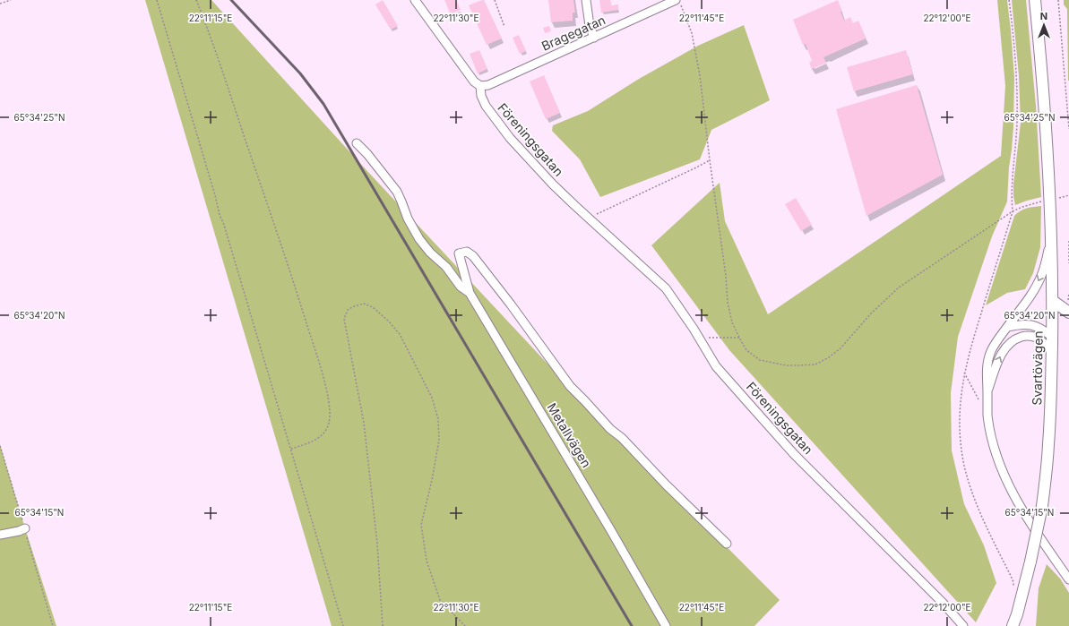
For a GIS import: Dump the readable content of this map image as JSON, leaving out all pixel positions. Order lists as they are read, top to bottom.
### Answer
{
  "streets": {
    "main road": ["Svartövägen"],
    "street": ["Bragegatan", "Föreningsgatan", "Metallvägen"]
  },
  "crossings": [
    ["Bragegatan", "Föreningsgatan"]
  ],
  "north": "top",
  "coordinates": [
    "22°11'15\"E",
    "22°11'30\"E",
    "22°11'45\"E",
    "22°12'00\"E",
    "65°34'25\"N",
    "65°34'20\"N",
    "65°34'15\"N"
  ]
}
